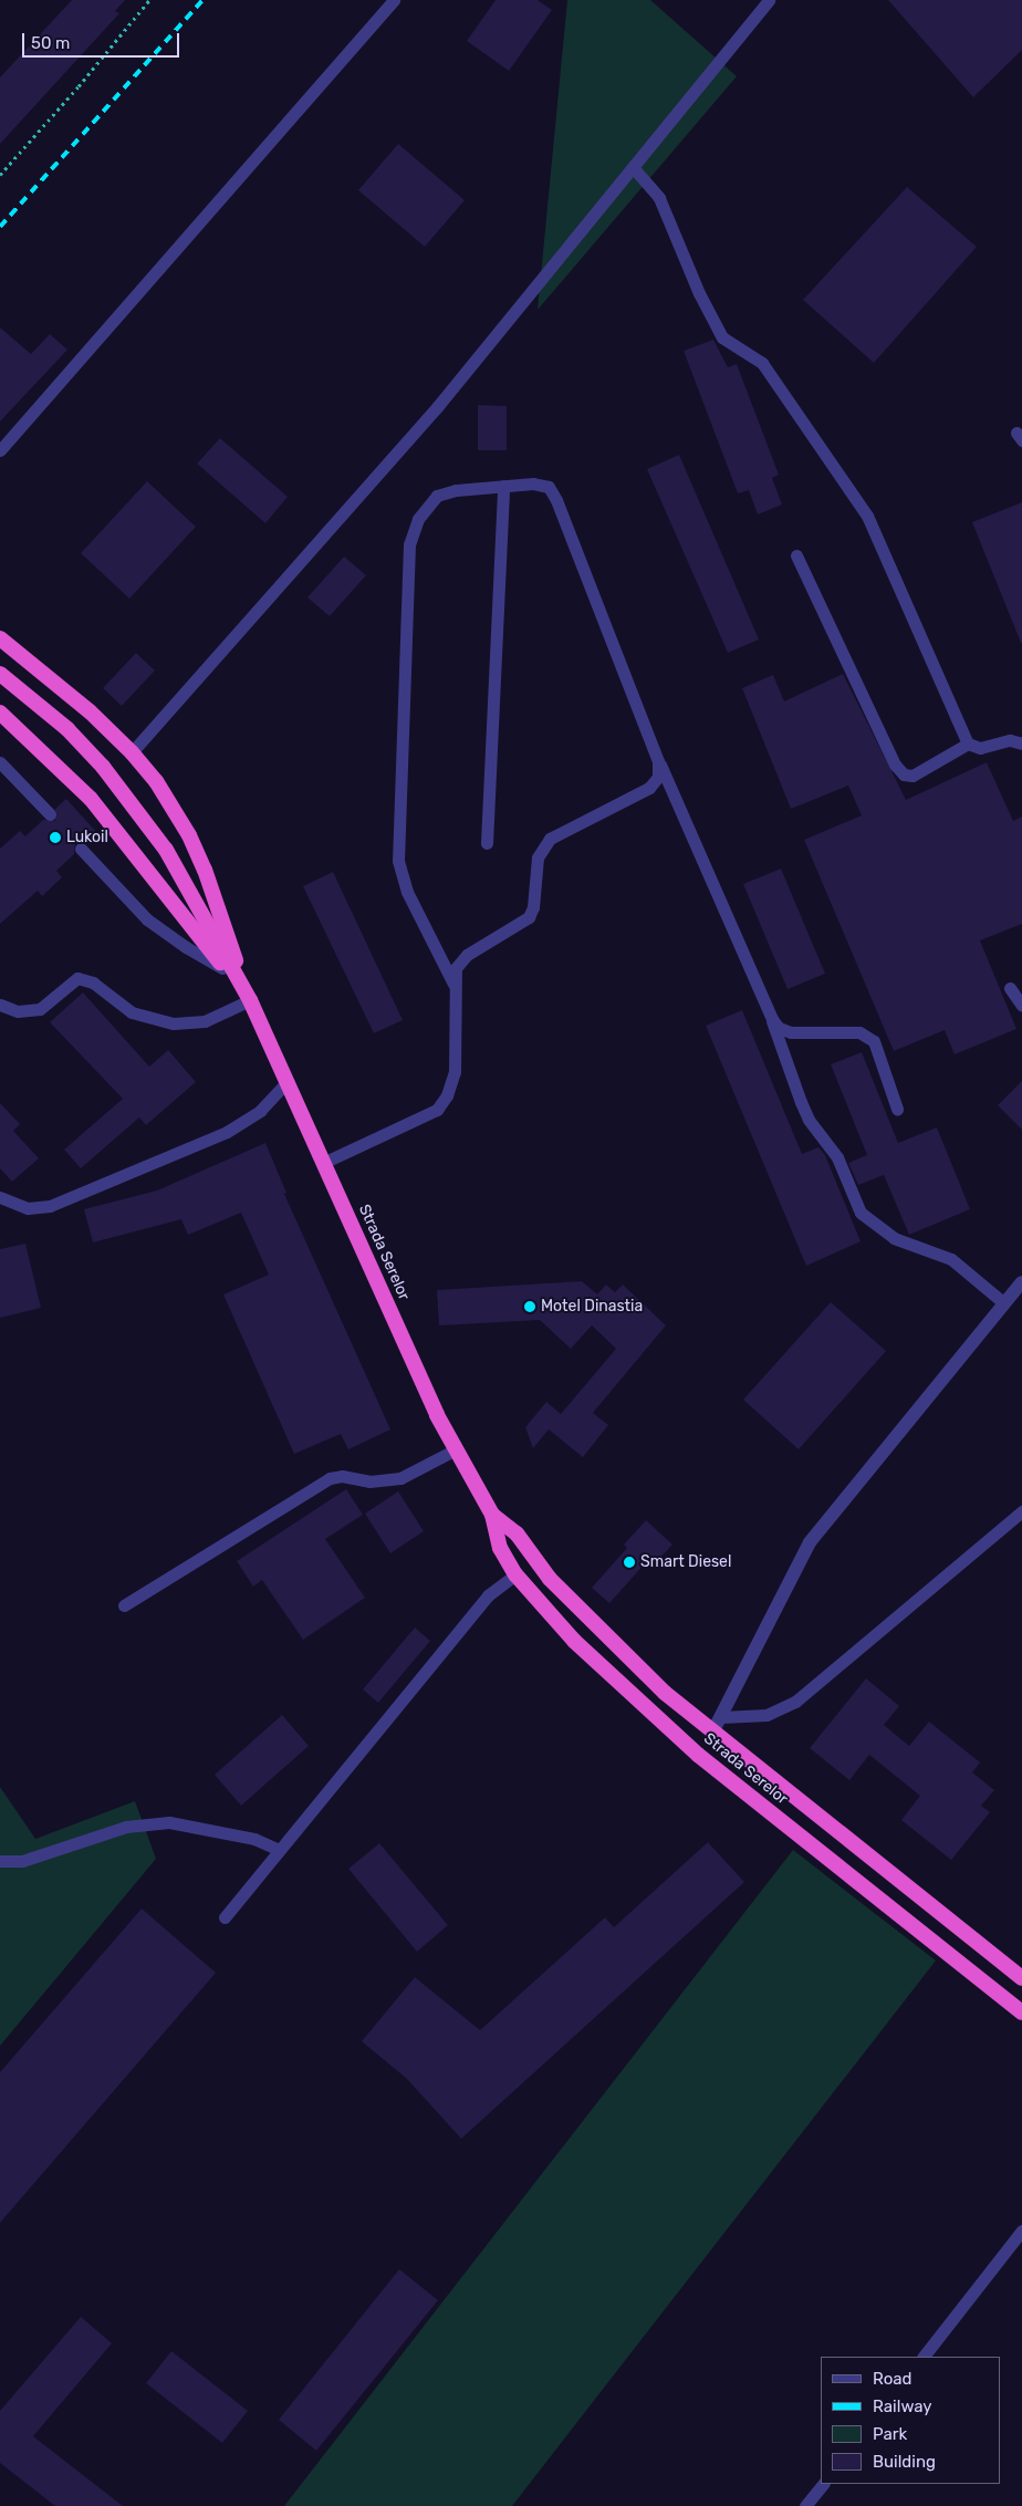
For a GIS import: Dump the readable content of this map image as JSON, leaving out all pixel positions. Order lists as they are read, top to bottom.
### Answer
{
  "streets": {
    "highway": ["Strada Serelor"]
  },
  "places": ["Lukoil", "Motel Dinastia", "Smart Diesel"],
  "legend": [
    "Road",
    "Railway",
    "Park",
    "Building"
  ],
  "scale_bar": "50 m"
}
